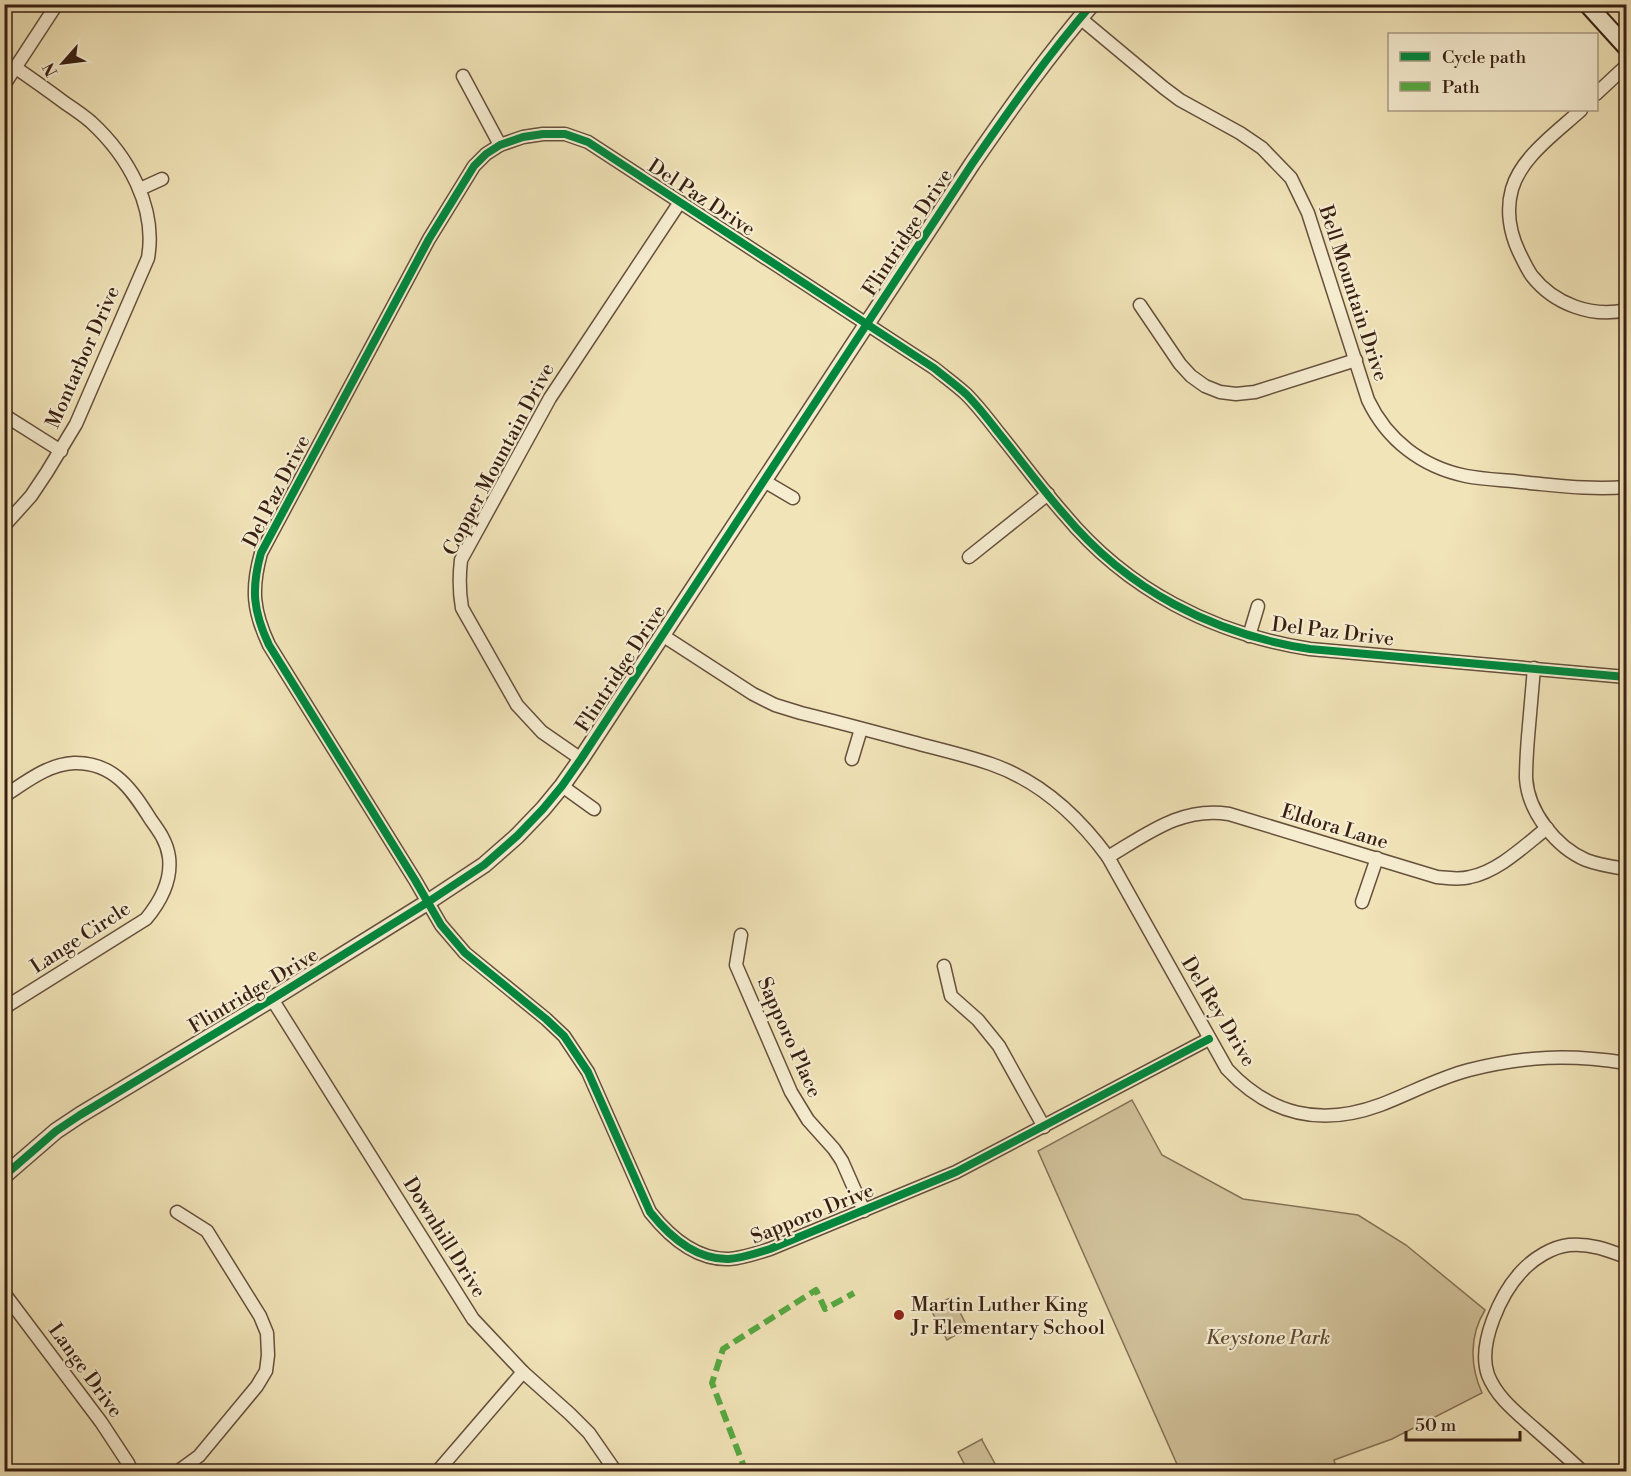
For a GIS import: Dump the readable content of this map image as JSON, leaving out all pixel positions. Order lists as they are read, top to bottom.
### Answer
{
  "streets": {
    "street": [
      "Del Paz Drive",
      "Flintridge Drive",
      "Bell Mountain Drive",
      "Montarbor Drive",
      "Copper Mountain Drive",
      "Eldora Lane",
      "Lange Circle",
      "Del Rey Drive",
      "Sapporo Place",
      "Sapporo Drive",
      "Downhill Drive",
      "Lange Drive"
    ]
  },
  "crossings": [
    ["Del Paz Drive", "Flintridge Drive"],
    ["Del Paz Drive", "Copper Mountain Drive"],
    ["Del Paz Drive", "Sapporo Drive"],
    ["Flintridge Drive", "Bell Mountain Drive"],
    ["Flintridge Drive", "Copper Mountain Drive"],
    ["Flintridge Drive", "Del Rey Drive"],
    ["Flintridge Drive", "Sapporo Drive"],
    ["Flintridge Drive", "Downhill Drive"],
    ["Eldora Lane", "Del Rey Drive"],
    ["Del Rey Drive", "Sapporo Drive"],
    ["Sapporo Place", "Sapporo Drive"]
  ],
  "parks": ["Keystone Park"],
  "places": ["Martin Luther King Jr Elementary School"],
  "legend": ["Cycle path", "Path"],
  "scale_bar": "50 m",
  "north": "bottom left"
}
